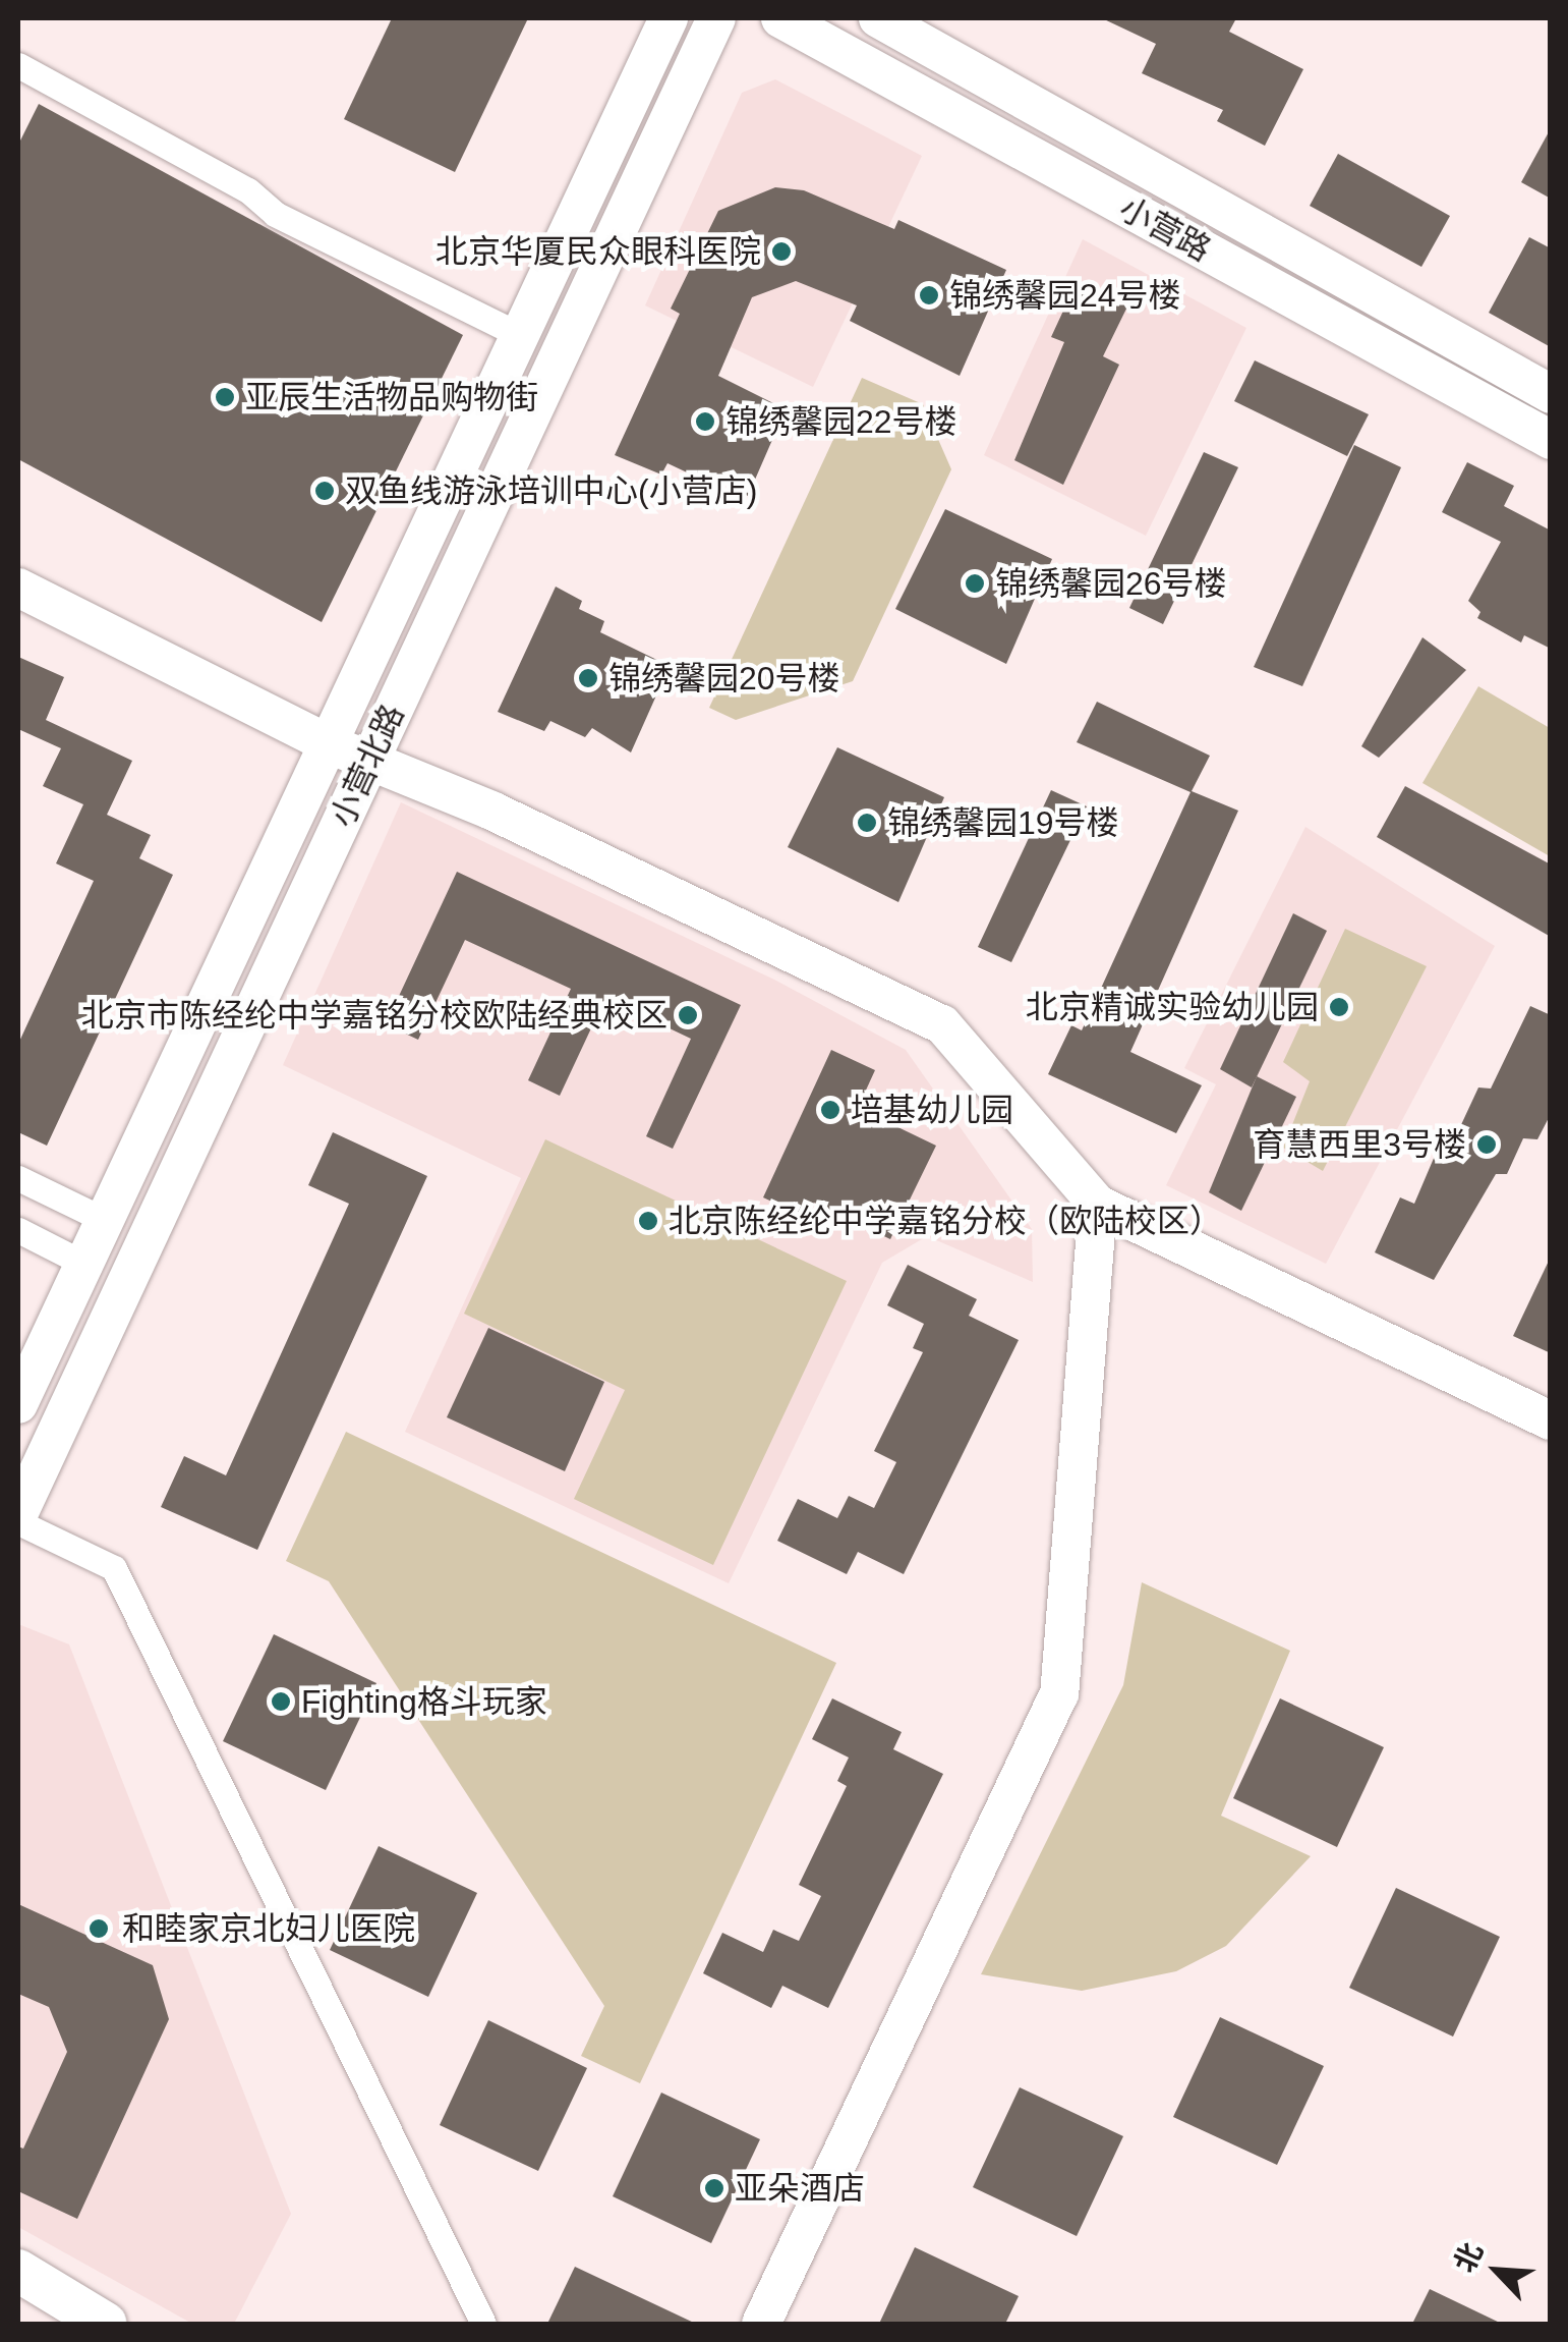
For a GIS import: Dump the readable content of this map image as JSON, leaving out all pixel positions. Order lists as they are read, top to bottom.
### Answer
{
  "streets": {
    "street": ["小营路", "小营北路"]
  },
  "places": [
    "北京华厦民众眼科医院",
    "锦绣馨园24号楼",
    "亚辰生活物品购物街",
    "锦绣馨园22号楼",
    "双鱼线游泳培训中心(小营店)",
    "锦绣馨园26号楼",
    "锦绣馨园20号楼",
    "锦绣馨园19号楼",
    "北京精诚实验幼儿园",
    "北京市陈经纶中学嘉铭分校欧陆经典校区",
    "培基幼儿园",
    "育慧西里3号楼",
    "北京陈经纶中学嘉铭分校（欧陆校区）",
    "Fighting格斗玩家",
    "和睦家京北妇儿医院",
    "亚朵酒店"
  ],
  "north": "top left"
}
